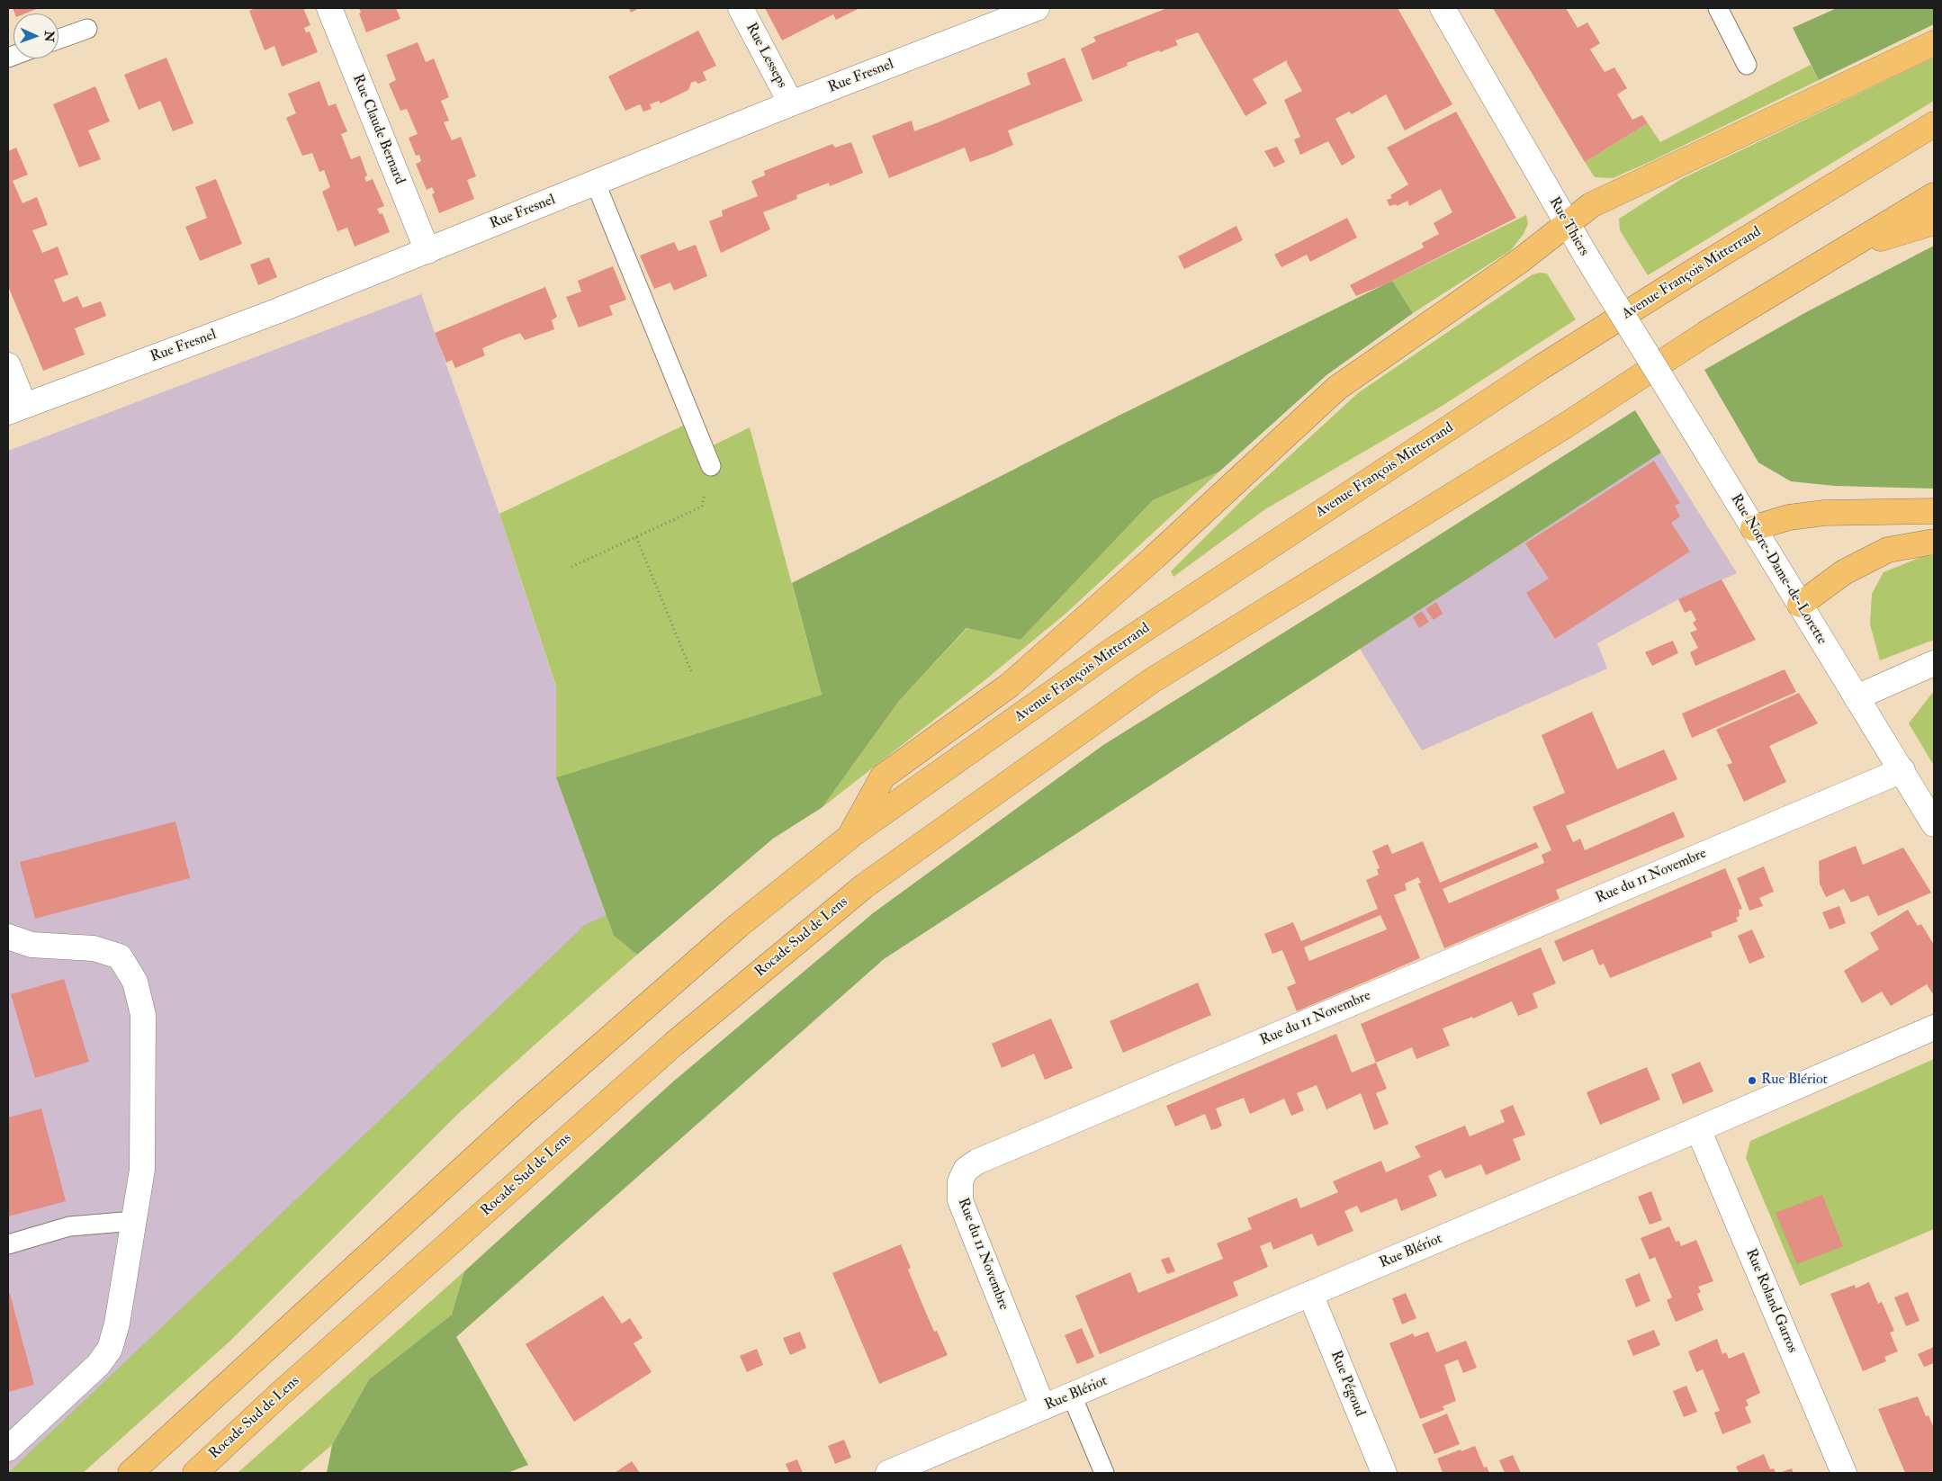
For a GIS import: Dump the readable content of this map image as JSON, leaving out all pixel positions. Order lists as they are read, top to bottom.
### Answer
{
  "streets": {
    "highway": ["Avenue François Mitterrand", "Rocade Sud de Lens"],
    "street": [
      "Rue Lesseps",
      "Rue Fresnel",
      "Rue Claude Bernard",
      "Rue Thiers",
      "Rue Notre-Dame-de-Lorette",
      "Rue du 11 Novembre",
      "Rue Blériot",
      "Rue Roland Garros",
      "Rue Pégoud"
    ]
  },
  "crossings": [
    ["Rue Lesseps", "Rue Fresnel"],
    ["Rue Fresnel", "Rue Claude Bernard"],
    ["Rue Thiers", "Rue Notre-Dame-de-Lorette"],
    ["Rue Notre-Dame-de-Lorette", "Rue du 11 Novembre"],
    ["Rue du 11 Novembre", "Rue Blériot"],
    ["Rue Blériot", "Rue Roland Garros"],
    ["Rue Blériot", "Rue Pégoud"]
  ],
  "places": ["Rue Blériot"],
  "north": "right"
}
